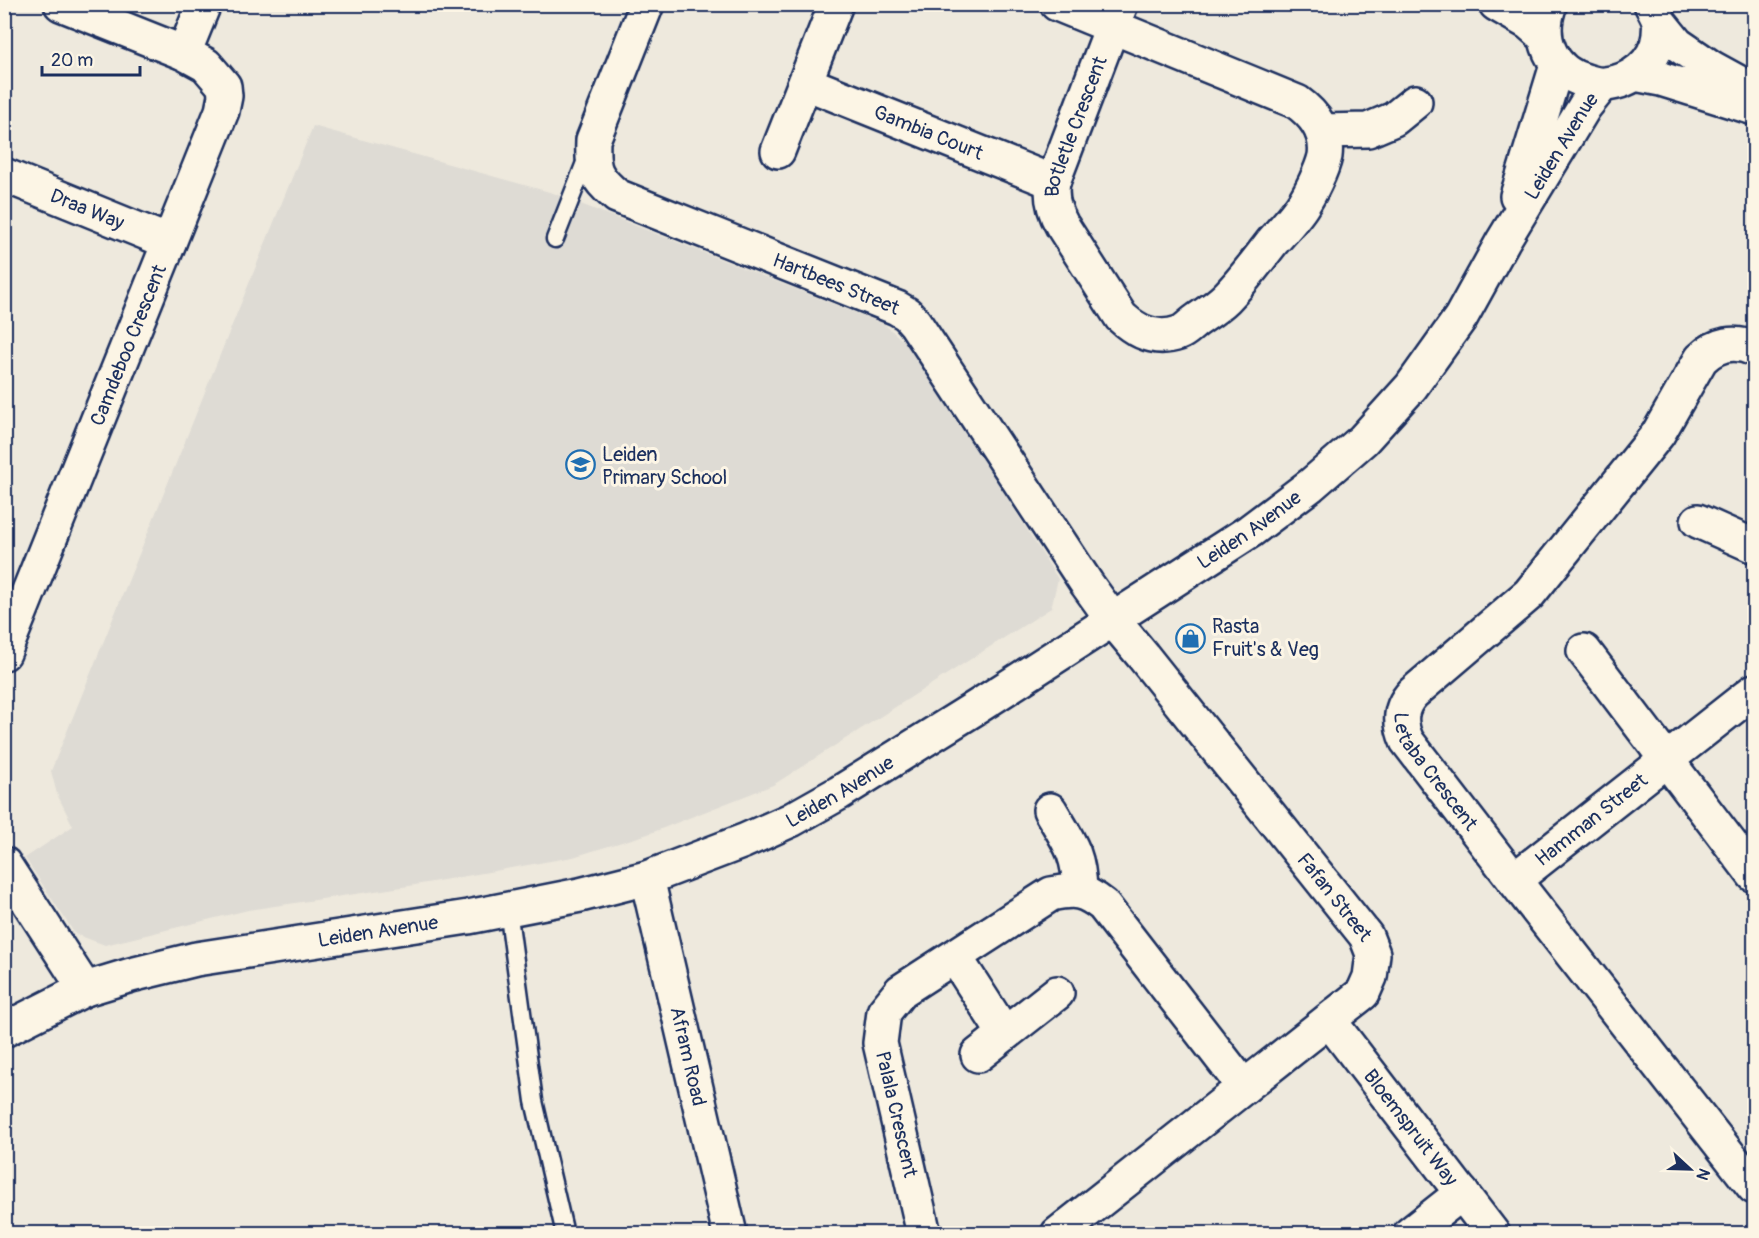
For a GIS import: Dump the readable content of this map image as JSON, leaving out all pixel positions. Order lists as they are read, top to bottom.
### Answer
{
  "streets": {
    "street": [
      "Botletle Crescent",
      "Gambia Court",
      "Leiden Avenue",
      "Draa Way",
      "Hartbees Street",
      "Camdeboo Crescent",
      "Letaba Crescent",
      "Hamman Street",
      "Fafan Street",
      "Afram Road",
      "Palala Crescent",
      "Bloemspruit Way"
    ]
  },
  "crossings": [
    ["Botletle Crescent", "Gambia Court"],
    ["Leiden Avenue", "Hartbees Street"],
    ["Leiden Avenue", "Fafan Street"],
    ["Leiden Avenue", "Afram Road"],
    ["Draa Way", "Camdeboo Crescent"],
    ["Hartbees Street", "Fafan Street"],
    ["Letaba Crescent", "Hamman Street"],
    ["Fafan Street", "Bloemspruit Way"]
  ],
  "places": {
    "school or university": ["Leiden Primary School"],
    "shop": ["Rasta Fruit's & Veg"]
  },
  "scale_bar": "20 m",
  "north": "right"
}
